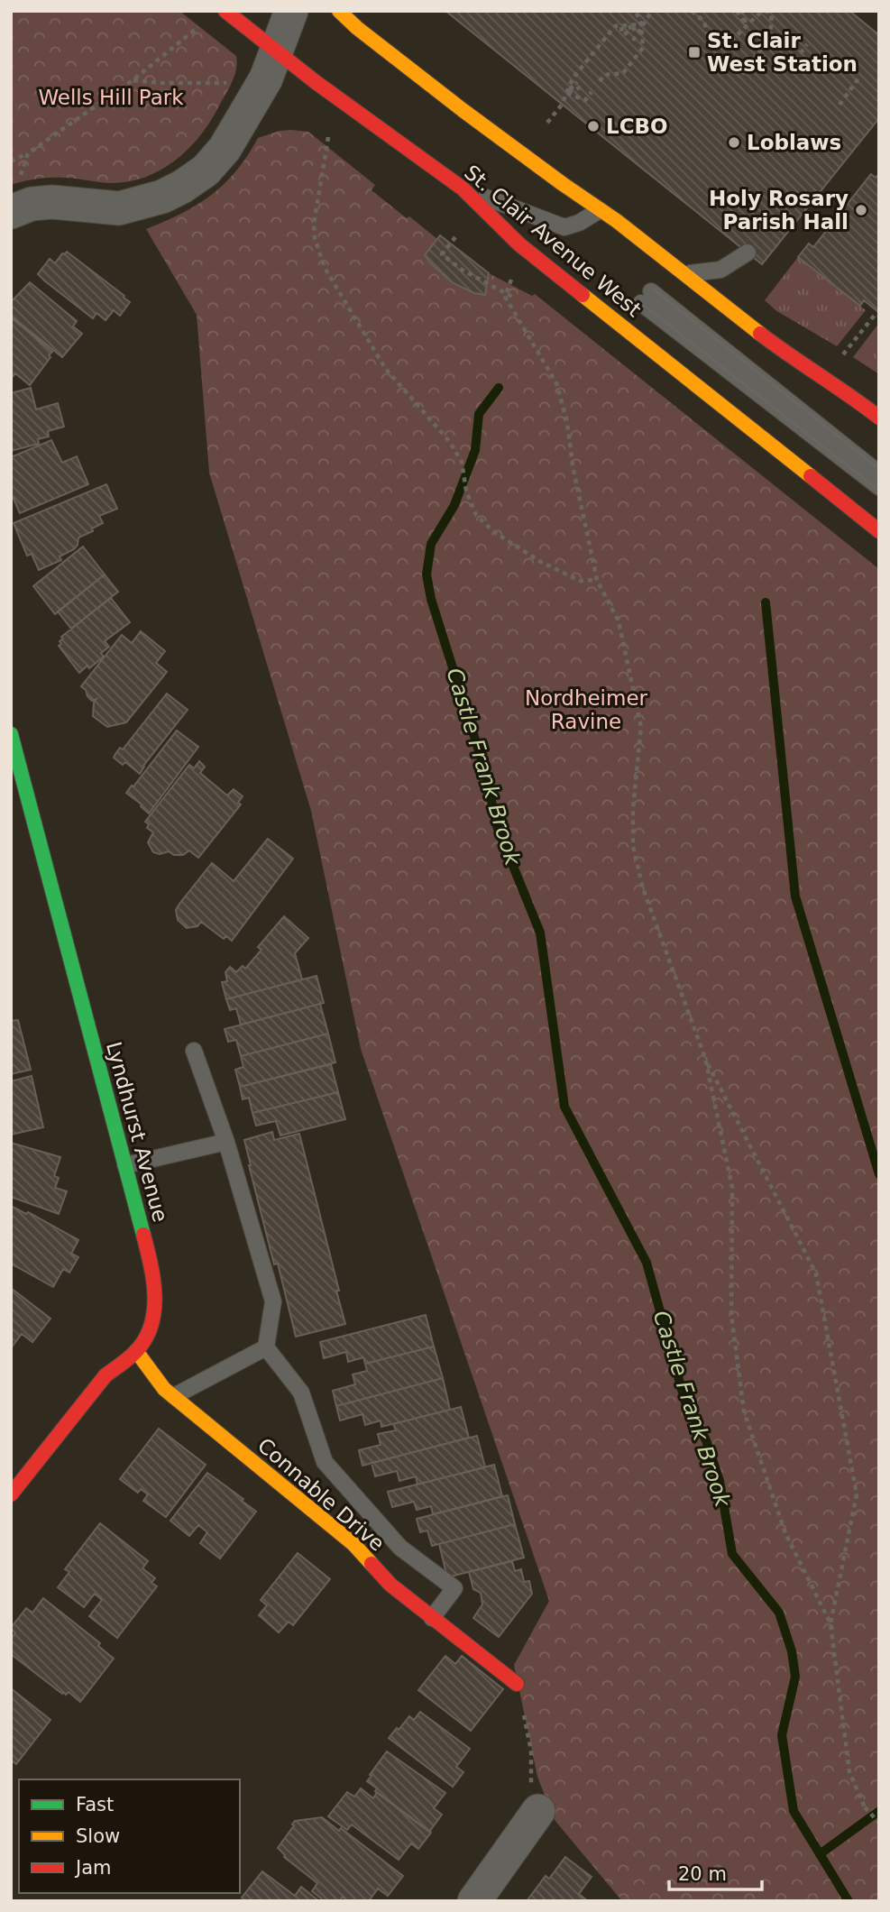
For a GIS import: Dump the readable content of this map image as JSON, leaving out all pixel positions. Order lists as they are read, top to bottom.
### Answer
{
  "streets": {
    "main road": ["St. Clair Avenue West", "Lyndhurst Avenue", "Connable Drive"]
  },
  "crossings": [
    ["Lyndhurst Avenue", "Connable Drive"]
  ],
  "water": ["Castle Frank Brook"],
  "parks": ["Wells Hill Park", "Nordheimer Ravine"],
  "places": {
    "transit": ["St. Clair West Station"],
    "other": ["LCBO", "Loblaws", "Holy Rosary Parish Hall"]
  },
  "legend": ["Fast", "Slow", "Jam"],
  "scale_bar": "20 m"
}
